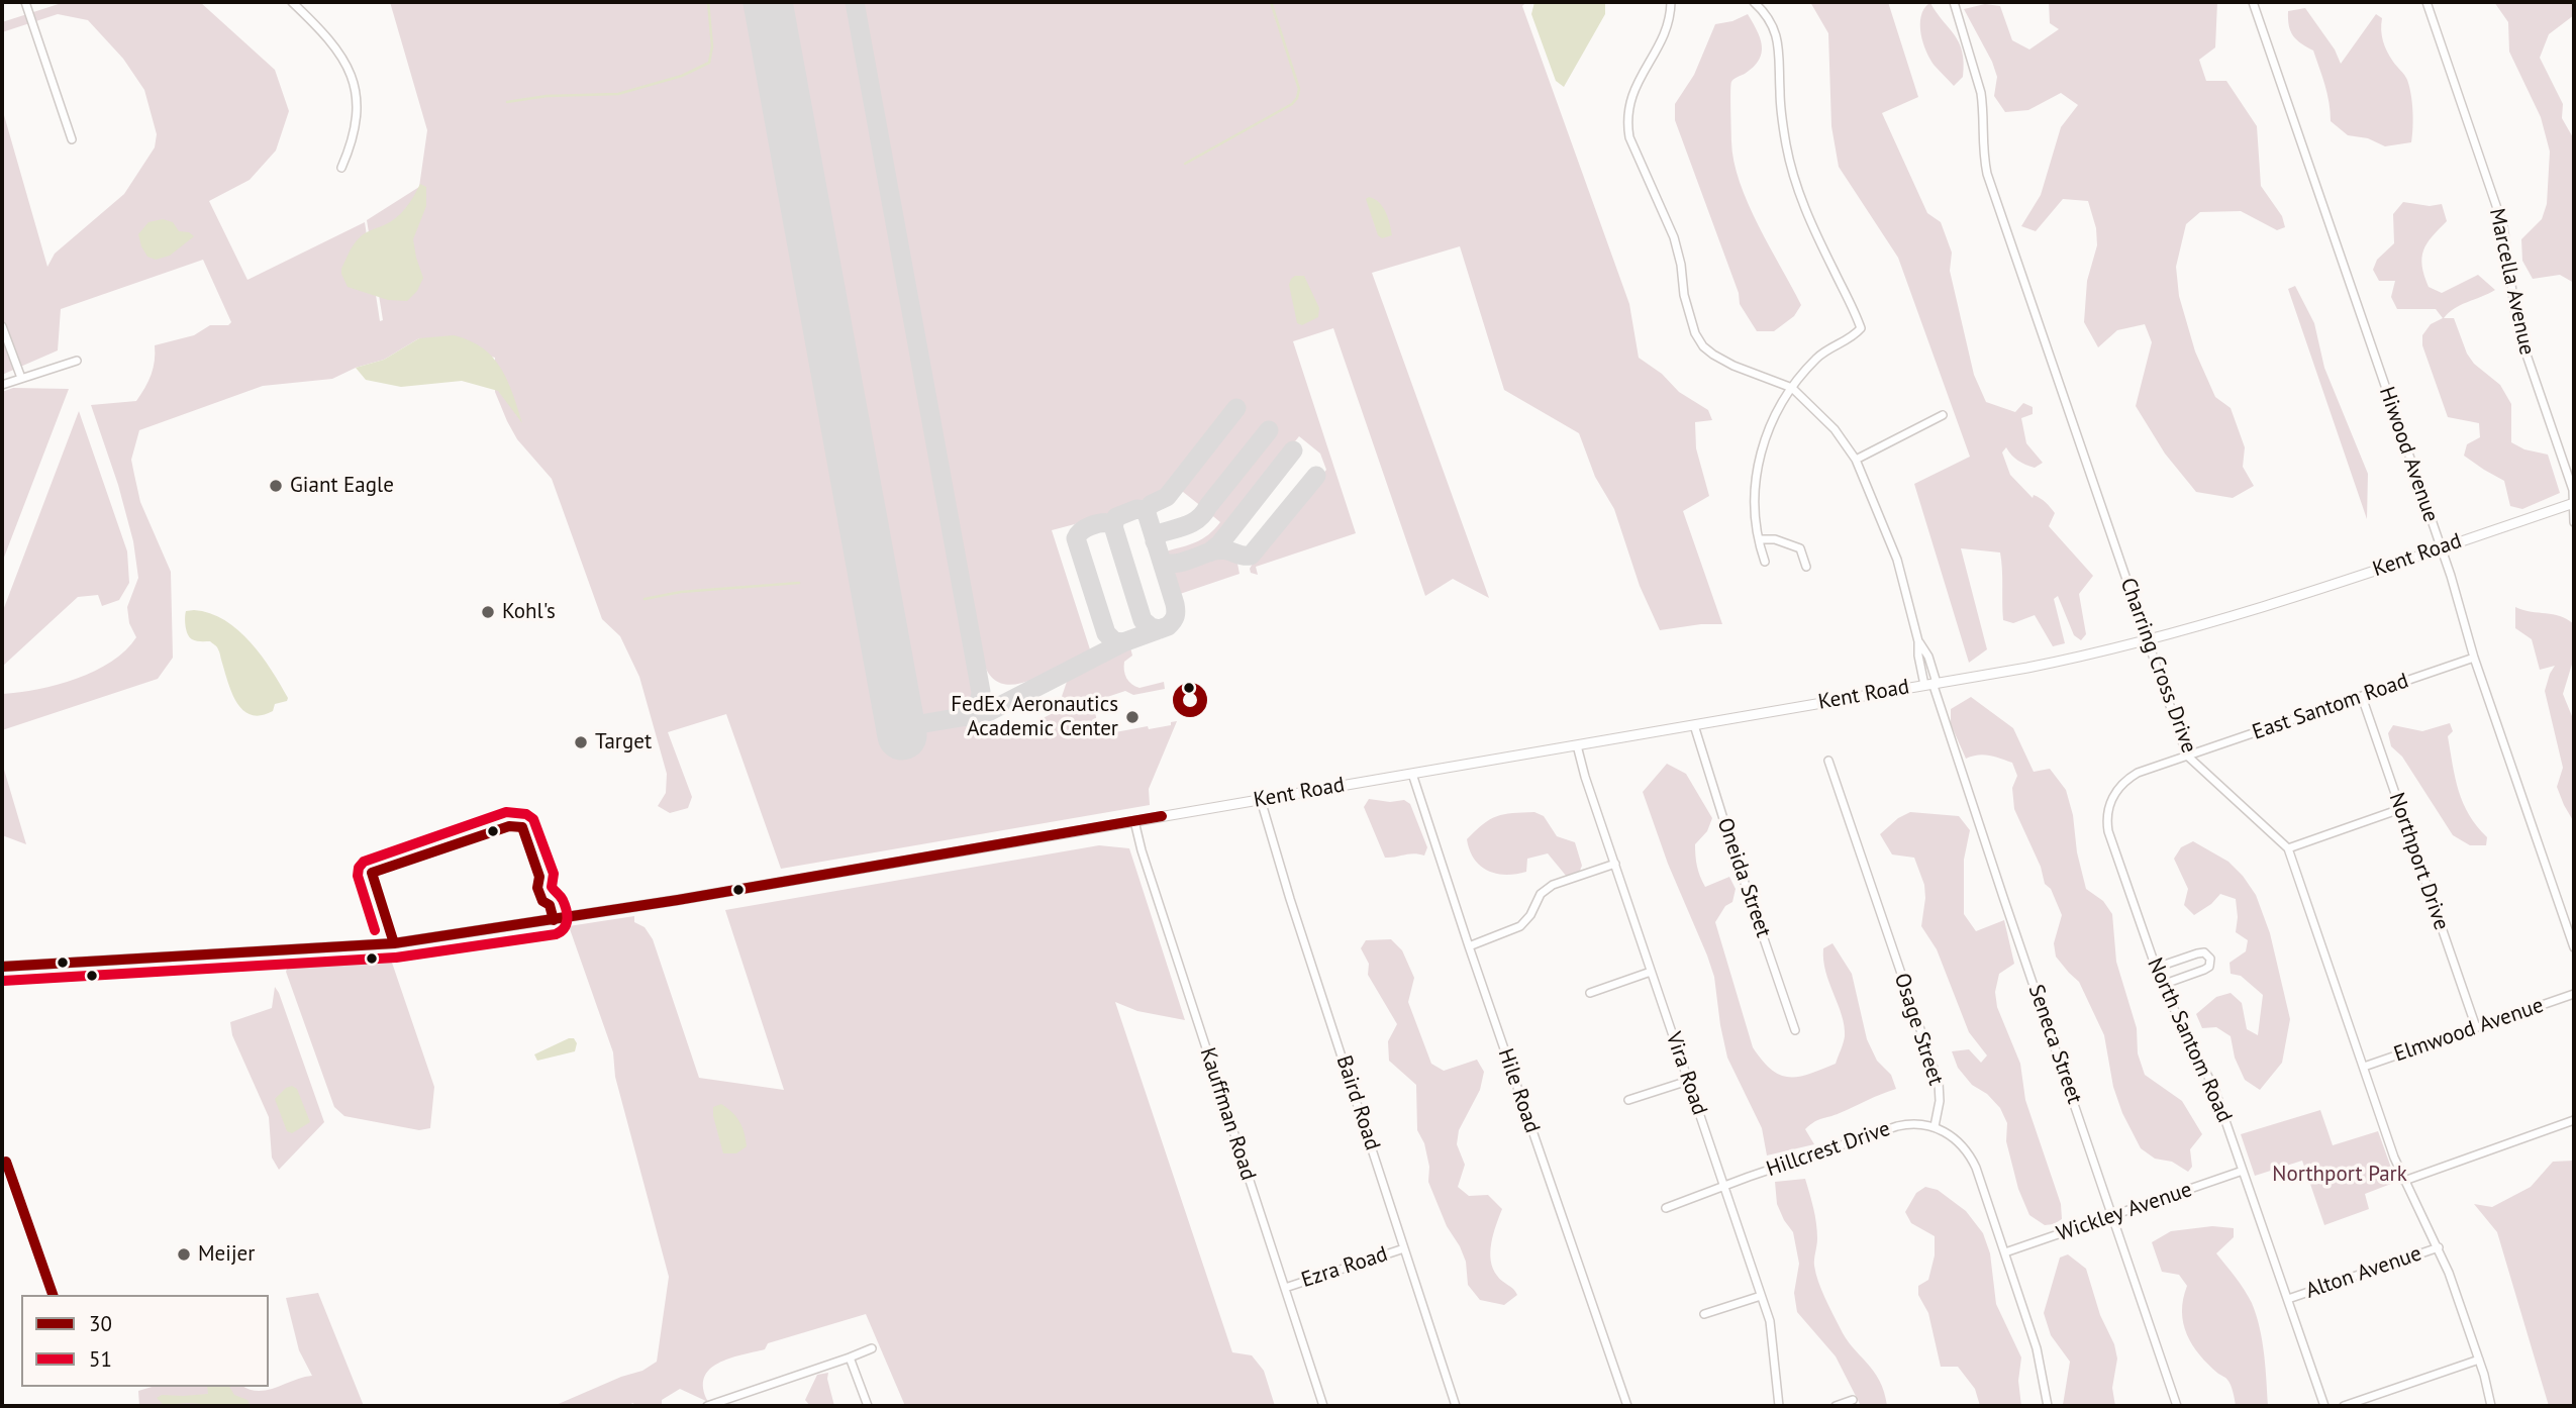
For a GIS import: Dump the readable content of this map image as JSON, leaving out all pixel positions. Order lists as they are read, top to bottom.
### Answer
{
  "streets": {
    "main road": ["Kent Road"],
    "street": [
      "Marcella Avenue",
      "Hiwood Avenue",
      "Charring Cross Drive",
      "East Santom Road",
      "Northport Drive",
      "Oneida Street",
      "Osage Street",
      "Elmwood Avenue",
      "North Santom Road",
      "Seneca Street",
      "Vira Road",
      "Hile Road",
      "Baird Road",
      "Kauffman Road",
      "Hillcrest Drive",
      "Wickley Avenue",
      "Ezra Road",
      "Alton Avenue"
    ]
  },
  "crossings": [
    ["Marcella Avenue", "Kent Road"],
    ["Hiwood Avenue", "Kent Road"],
    ["Hiwood Avenue", "East Santom Road"],
    ["Kent Road", "Charring Cross Drive"],
    ["Kent Road", "Oneida Street"],
    ["Kent Road", "Seneca Street"],
    ["Kent Road", "Vira Road"],
    ["Kent Road", "Hile Road"],
    ["Kent Road", "Baird Road"],
    ["Kent Road", "Kauffman Road"],
    ["Charring Cross Drive", "East Santom Road"],
    ["Charring Cross Drive", "Elmwood Avenue"],
    ["Charring Cross Drive", "North Santom Road"],
    ["Charring Cross Drive", "Alton Avenue"],
    ["East Santom Road", "Northport Drive"],
    ["East Santom Road", "North Santom Road"],
    ["Northport Drive", "Elmwood Avenue"],
    ["Osage Street", "Hillcrest Drive"],
    ["North Santom Road", "Wickley Avenue"],
    ["North Santom Road", "Alton Avenue"],
    ["Seneca Street", "Wickley Avenue"],
    ["Vira Road", "Hillcrest Drive"],
    ["Baird Road", "Ezra Road"],
    ["Kauffman Road", "Ezra Road"]
  ],
  "parks": ["Northport Park"],
  "places": [
    "Giant Eagle",
    "Kohl's",
    "FedEx Aeronautics Academic Center",
    "Target",
    "Meijer"
  ],
  "lines": ["transit line 30", "transit line 51"],
  "legend": ["30", "51"]
}
